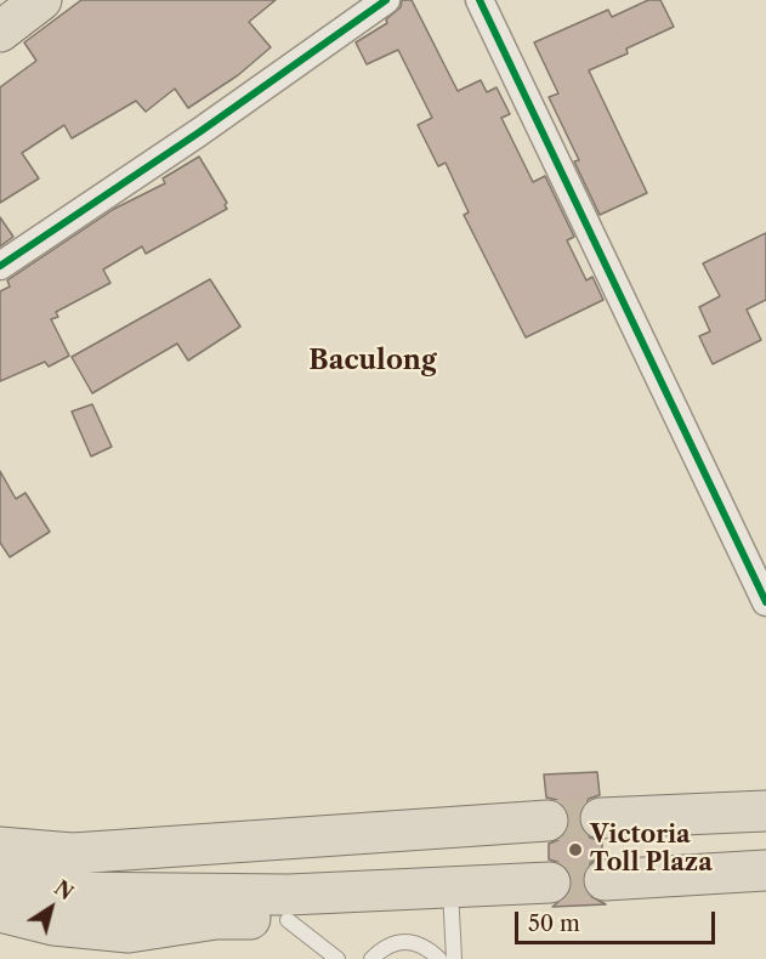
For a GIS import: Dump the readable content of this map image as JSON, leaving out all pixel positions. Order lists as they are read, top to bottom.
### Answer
{
  "districts": ["Baculong"],
  "places": ["Victoria Toll Plaza"],
  "scale_bar": "50 m",
  "north": "top right"
}
